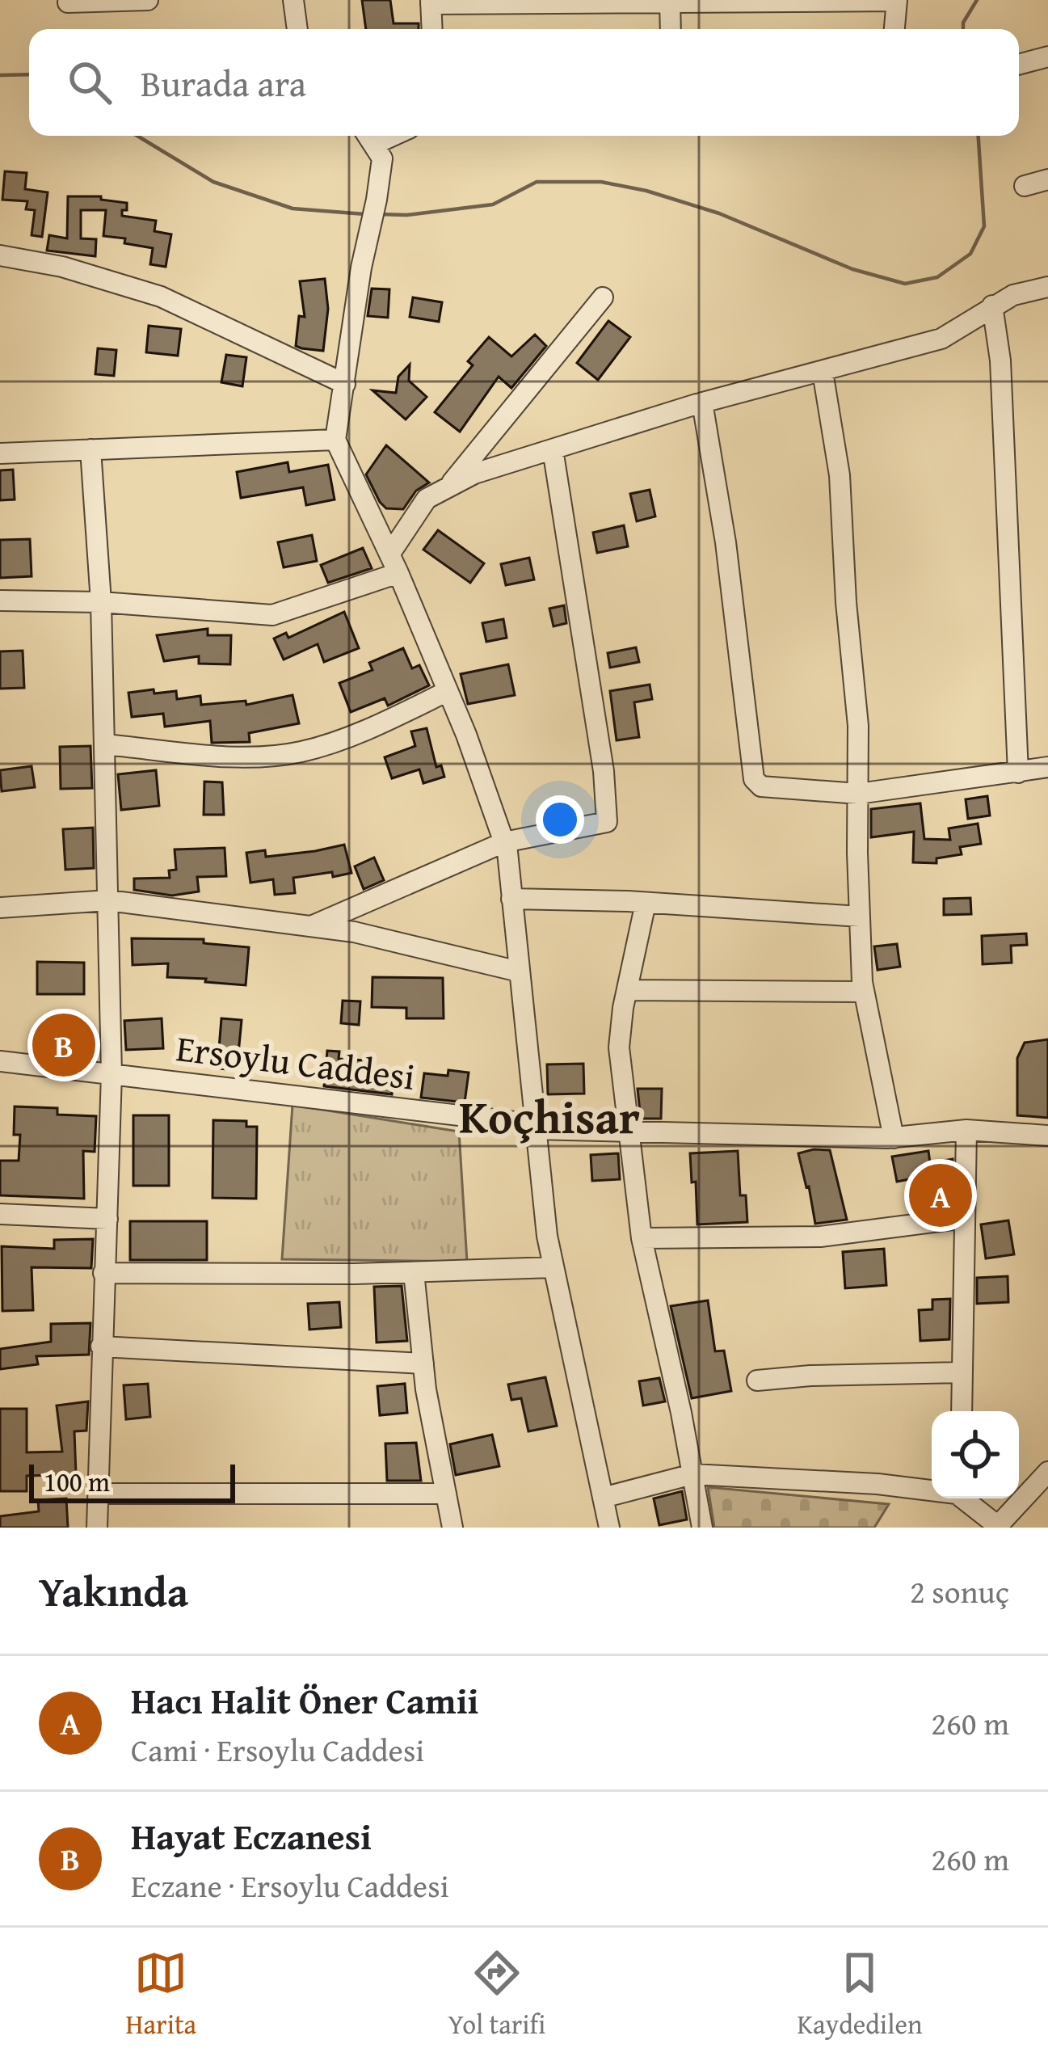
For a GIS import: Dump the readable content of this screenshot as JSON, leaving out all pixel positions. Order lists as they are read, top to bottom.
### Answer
{
  "streets": {
    "street": ["Ersoylu Caddesi"]
  },
  "districts": ["Koçhisar"],
  "scale_bar": "100 m",
  "page": {
    "search": "Burada ara",
    "pins": ["B", "A"],
    "scale": "100 m",
    "heading": ["Yakında", "2 sonuç"],
    "list": [
      {
        "mark": "A",
        "name": "Hacı Halit Öner Camii",
        "note": "Cami · Ersoylu Caddesi",
        "value": "260 m"
      },
      {
        "mark": "B",
        "name": "Hayat Eczanesi",
        "note": "Eczane · Ersoylu Caddesi",
        "value": "260 m"
      }
    ],
    "nav": ["Harita", "Yol tarifi", "Kaydedilen"]
  }
}
